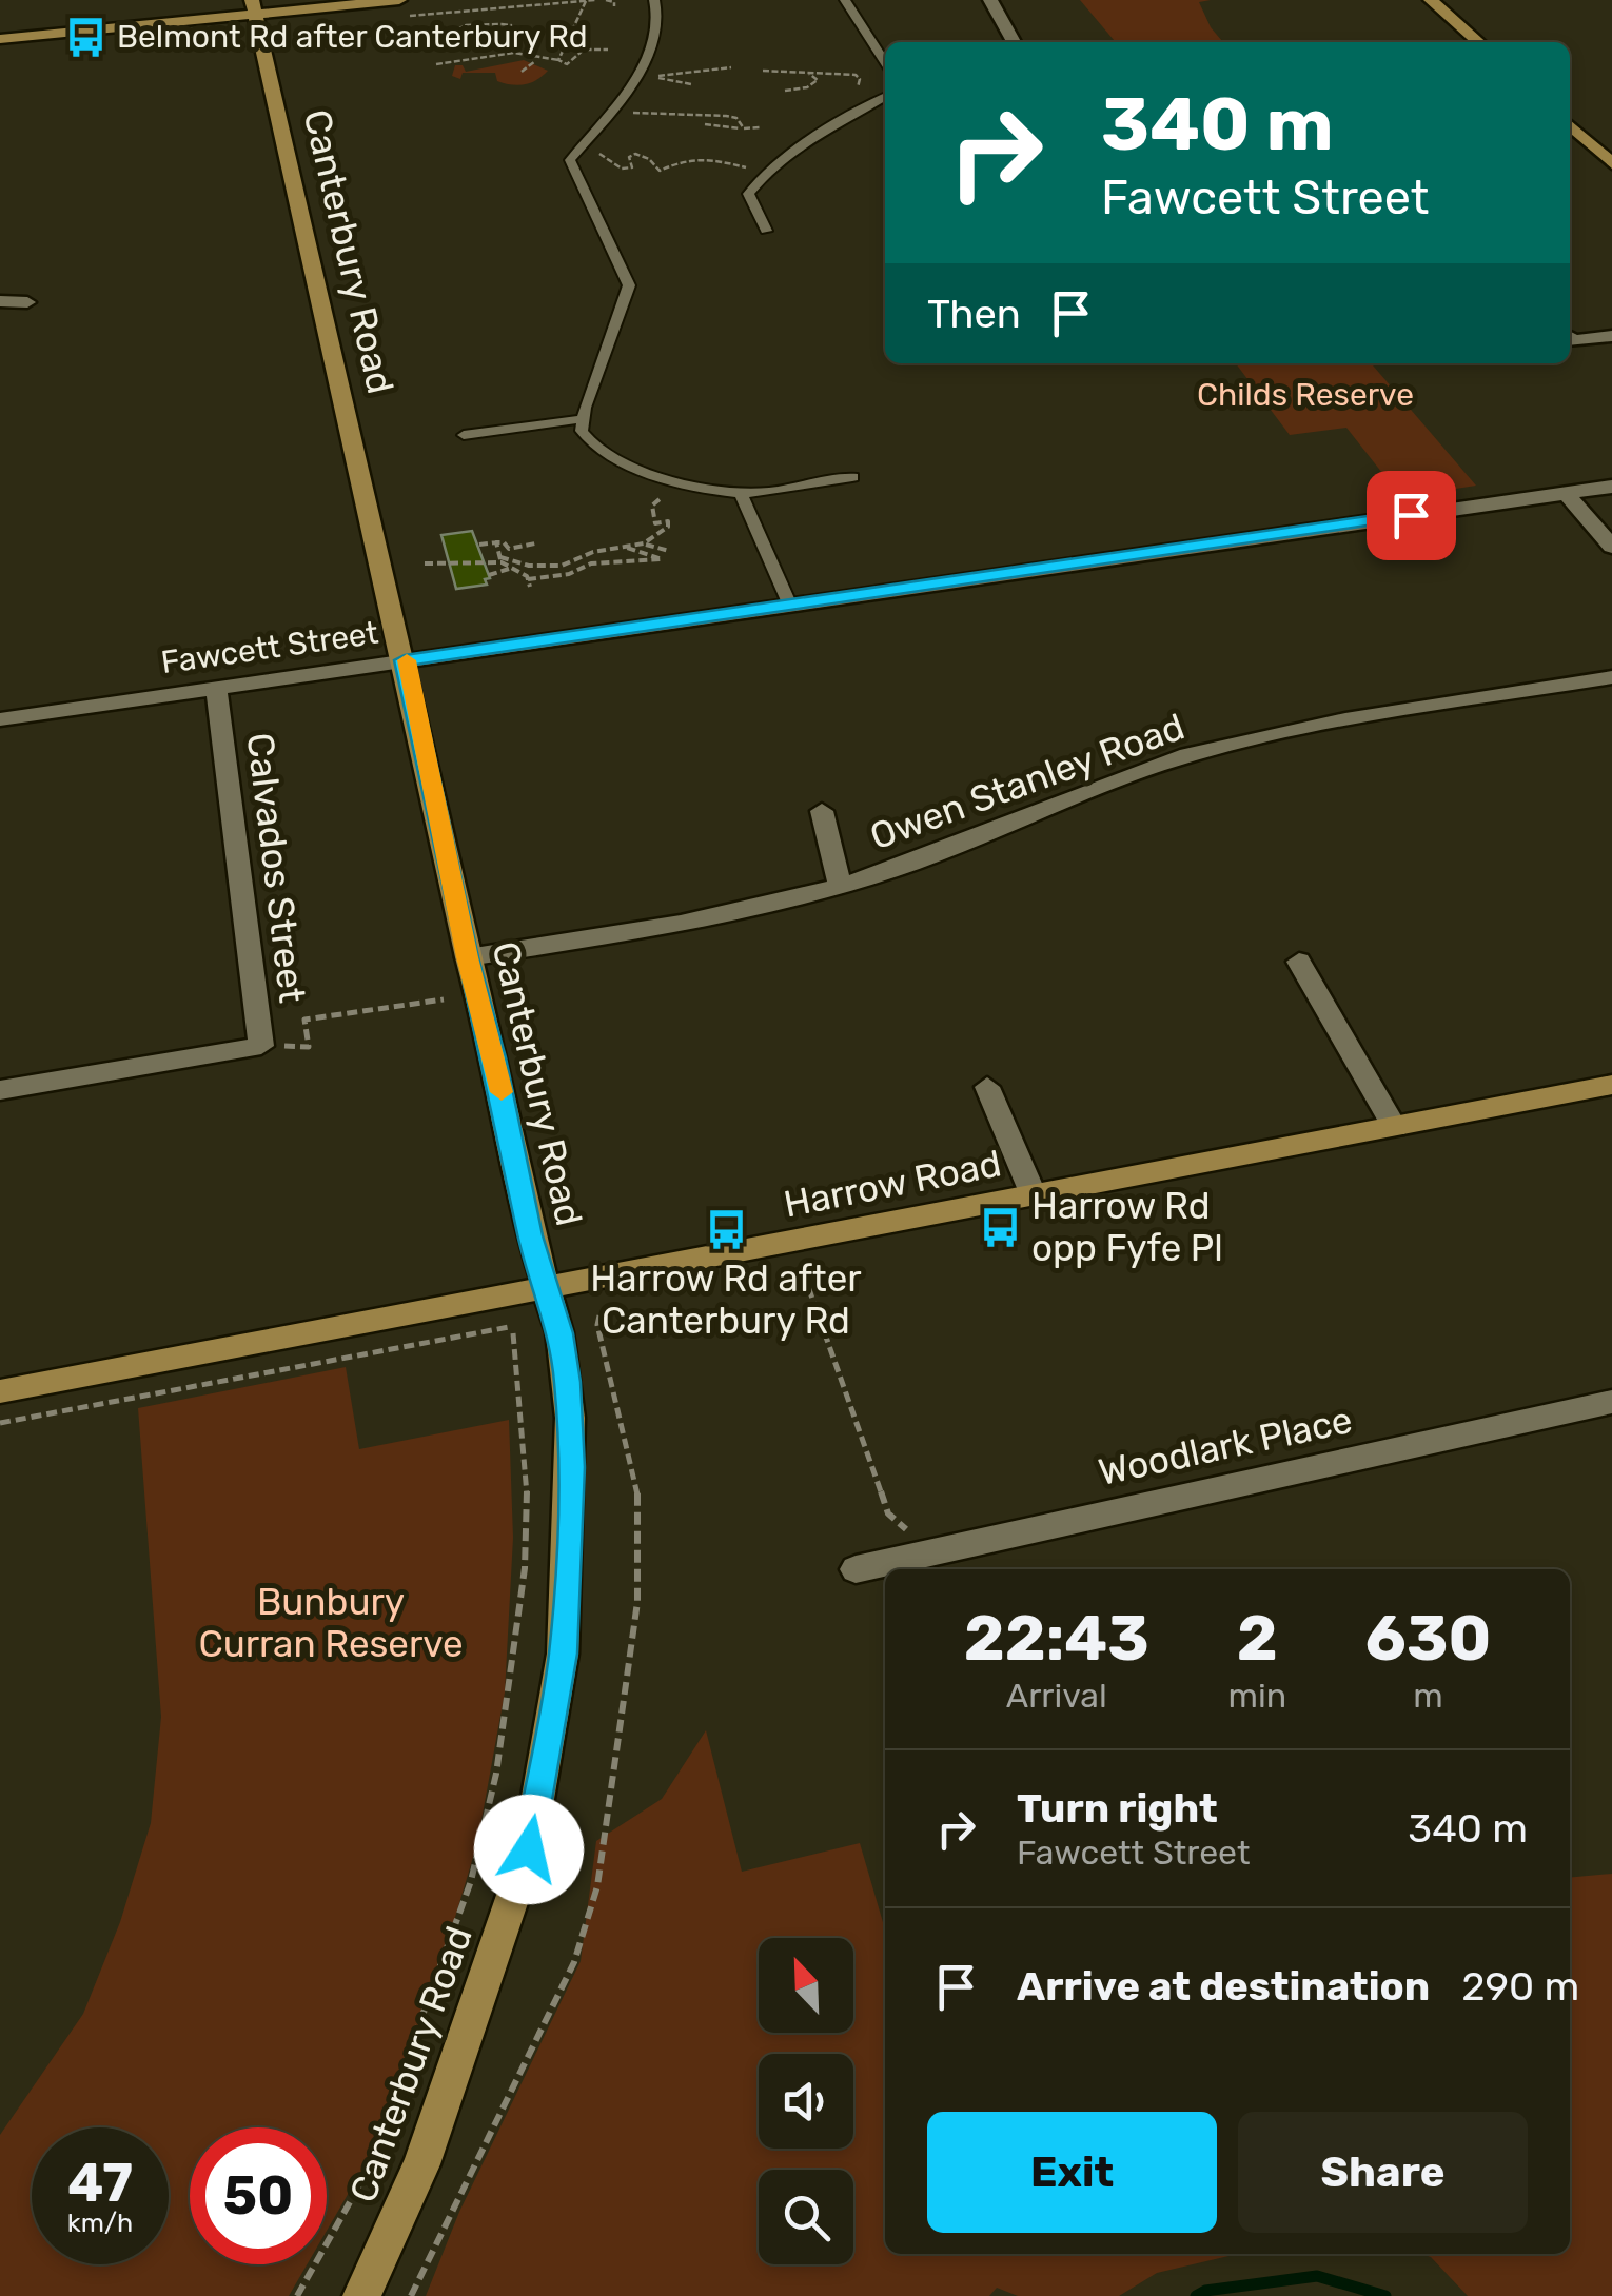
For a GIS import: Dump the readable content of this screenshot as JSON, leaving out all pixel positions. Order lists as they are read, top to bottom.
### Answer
{
  "streets": {
    "main road": ["Canterbury Road", "Harrow Road"],
    "street": [
      "Fawcett Street",
      "Owen Stanley Road",
      "Calvados Street",
      "Woodlark Place"
    ]
  },
  "crossings": [
    ["Canterbury Road", "Fawcett Street"],
    ["Canterbury Road", "Owen Stanley Road"],
    ["Canterbury Road", "Harrow Road"],
    ["Fawcett Street", "Calvados Street"]
  ],
  "parks": ["Childs Reserve", "Bunbury Curran Reserve"],
  "places": {
    "bus stop": ["Belmont Rd after Canterbury Rd", "Harrow Rd opp Fyfe Pl", "Harrow Rd after Canterbury Rd"]
  },
  "north": "top left",
  "page": {
    "turn": ["340 m", "Fawcett Street"],
    "then": "Then",
    "eta": [
      "22:43",
      "Arrival",
      "2",
      "min",
      "630",
      "m"
    ],
    "list": [
      {
        "name": "Turn right",
        "note": "Fawcett Street",
        "value": "340 m"
      },
      {
        "name": "Arrive at destination",
        "value": "290 m"
      }
    ],
    "buttons": ["Exit", "Share"],
    "speed": "47 km/h",
    "limit": "50"
  }
}
